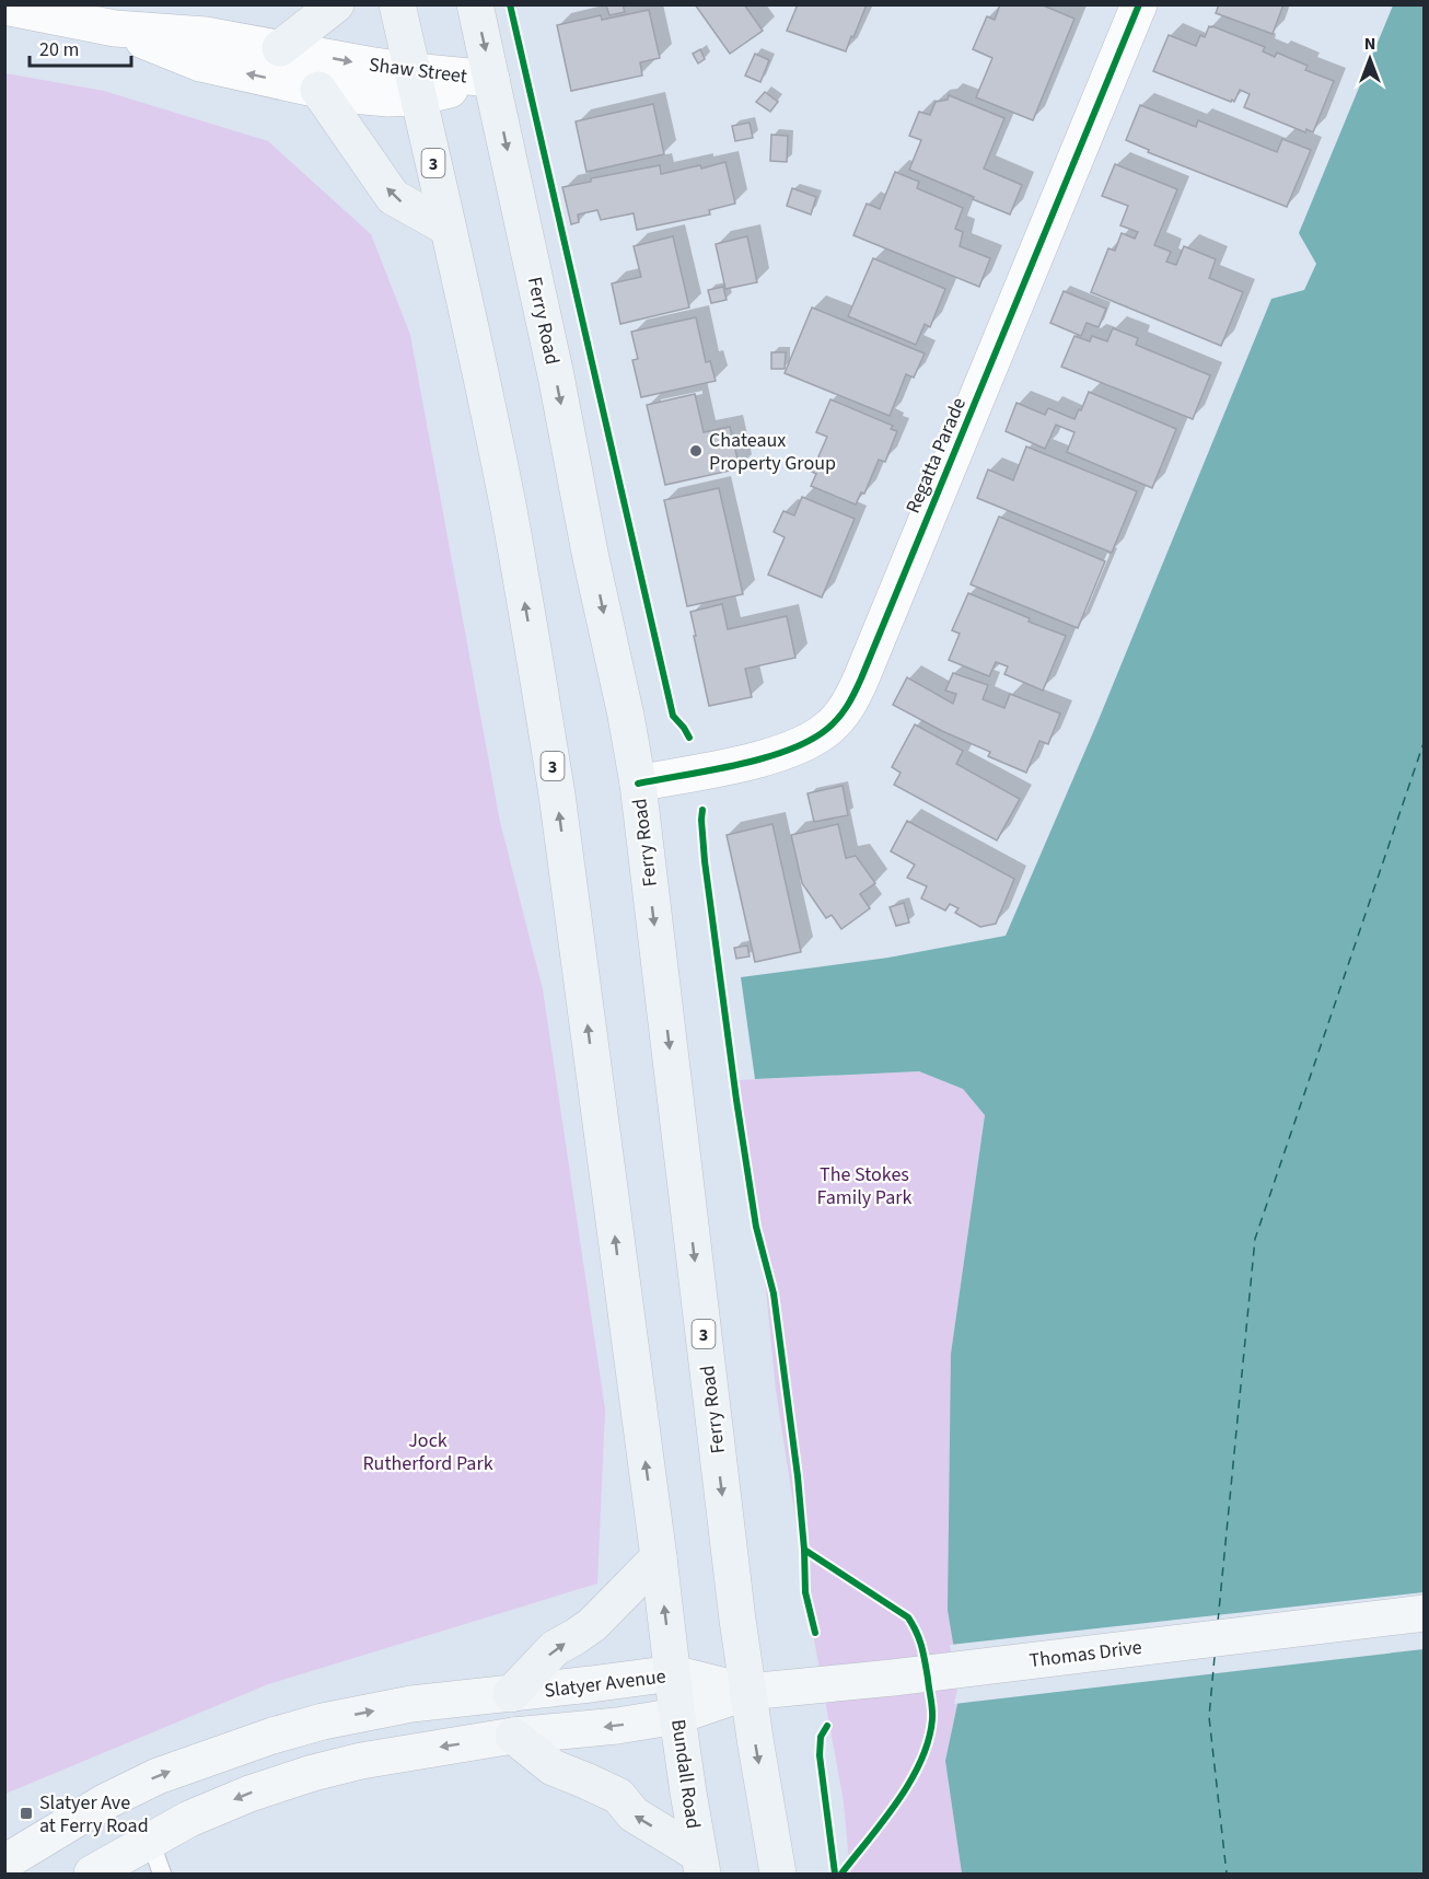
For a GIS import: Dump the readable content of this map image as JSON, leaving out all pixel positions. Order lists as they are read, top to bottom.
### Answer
{
  "streets": {
    "main road": [
      "3",
      "Ferry Road",
      "Thomas Drive",
      "Slatyer Avenue",
      "Bundall Road"
    ],
    "street": ["Shaw Street", "Regatta Parade"]
  },
  "crossings": [
    ["Shaw Street", "3"],
    ["Shaw Street", "Ferry Road"],
    ["3", "Ferry Road"],
    ["3", "Thomas Drive"],
    ["3", "Slatyer Avenue"],
    ["3", "Bundall Road"],
    ["Ferry Road", "Regatta Parade"],
    ["Ferry Road", "Thomas Drive"],
    ["Ferry Road", "Slatyer Avenue"],
    ["Thomas Drive", "Slatyer Avenue"],
    ["Slatyer Avenue", "Bundall Road"]
  ],
  "parks": ["The Stokes Family Park", "Jock Rutherford Park"],
  "places": {
    "other": ["Chateaux Property Group"],
    "transit": ["Slatyer Ave at Ferry Road"]
  },
  "scale_bar": "20 m",
  "north": "top"
}
